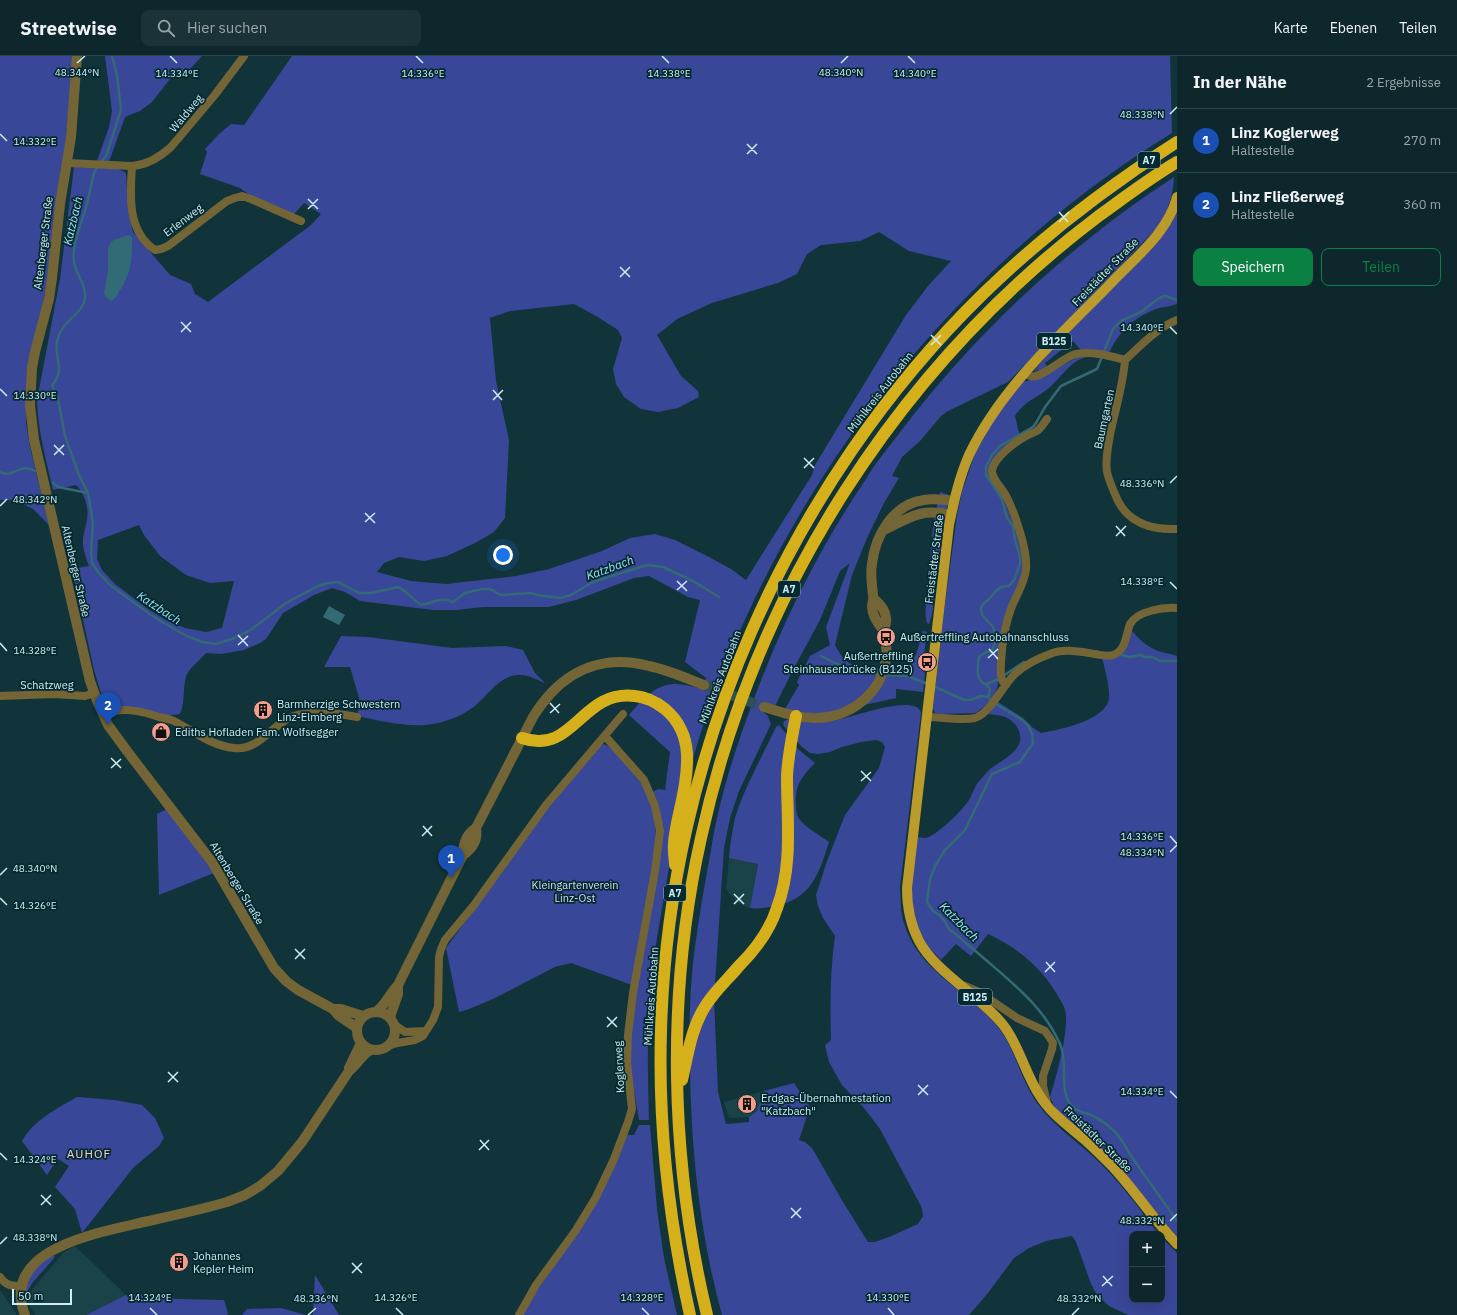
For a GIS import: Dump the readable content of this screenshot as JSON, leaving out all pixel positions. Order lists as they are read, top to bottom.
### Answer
{
  "streets": {
    "highway": ["A7", "Mühlkreis Autobahn"],
    "main road": ["Freistädter Straße", "B125"],
    "street": [
      "Waldweg",
      "Erlenweg",
      "Altenberger Straße",
      "Baumgarten",
      "Schatzweg",
      "Koglerweg"
    ]
  },
  "crossings": [
    ["Waldweg", "Erlenweg"],
    ["Altenberger Straße", "Schatzweg"]
  ],
  "districts": ["AUHOF"],
  "water": ["Katzbach"],
  "parks": ["Kleingartenverein Linz-Ost"],
  "places": {
    "bus stop": ["Außertreffling Autobahnanschluss", "Außertreffling Steinhauserbrücke (B125)"],
    "building": ["Barmherzige Schwestern Linz-Elmberg", "Erdgas-Übernahmestation \"Katzbach\"", "Johannes Kepler Heim"],
    "shop": ["Ediths Hofladen Fam. Wolfsegger"]
  },
  "scale_bar": "50 m",
  "page": {
    "header": "Streetwise",
    "search": "Hier suchen",
    "nav": ["Karte", "Ebenen", "Teilen"],
    "heading": ["In der Nähe", "2 Ergebnisse"],
    "list": [
      {
        "mark": "1",
        "name": "Linz Koglerweg",
        "note": "Haltestelle",
        "value": "270 m"
      },
      {
        "mark": "2",
        "name": "Linz Fließerweg",
        "note": "Haltestelle",
        "value": "360 m"
      }
    ],
    "buttons": ["Speichern", "Teilen"],
    "pins": ["2", "1"],
    "map_buttons": ["+", "−"],
    "scale": "50 m"
  },
  "coordinates": [
    "48.344°N",
    "48.340°N",
    "14.338°E",
    "14.334°E",
    "14.336°E",
    "14.340°E",
    "48.338°N",
    "14.332°E",
    "14.330°E",
    "48.336°N",
    "48.342°N",
    "14.328°E",
    "48.334°N",
    "14.326°E",
    "14.324°E",
    "48.332°N"
  ]
}
